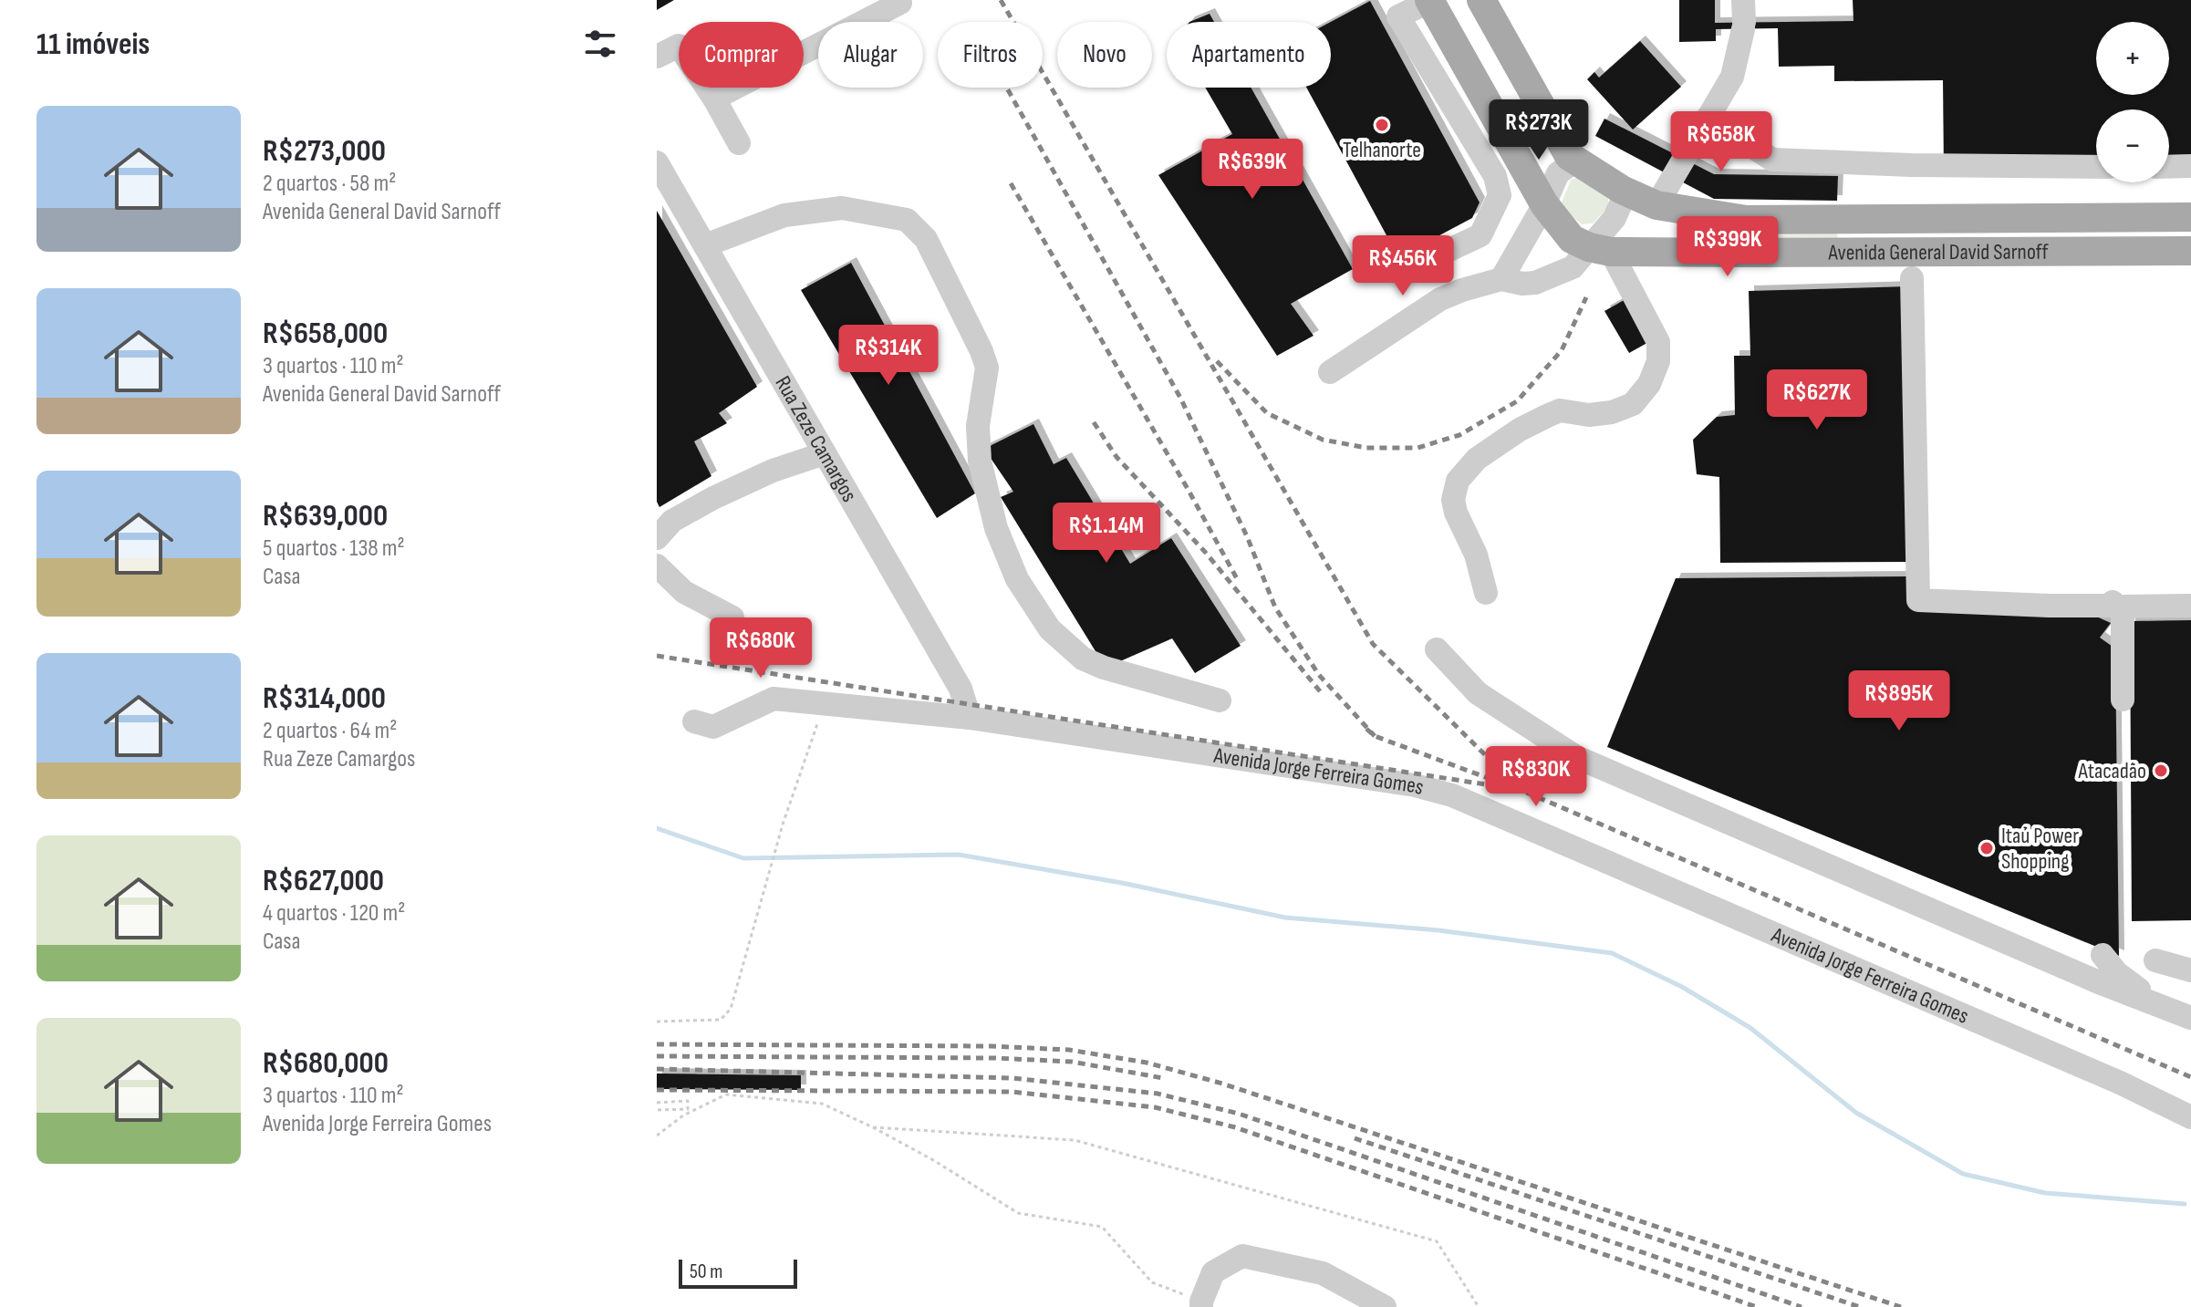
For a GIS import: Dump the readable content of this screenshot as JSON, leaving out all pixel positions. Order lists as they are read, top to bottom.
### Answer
{
  "streets": {
    "main road": ["Avenida General David Sarnoff"],
    "street": ["Rua Zeze Camargos", "Avenida Jorge Ferreira Gomes"]
  },
  "crossings": [
    ["Rua Zeze Camargos", "Avenida Jorge Ferreira Gomes"]
  ],
  "places": ["Telhanorte", "Atacadão", "Itaú Power Shopping"],
  "scale_bar": "50 m",
  "page": {
    "heading": "11 imóveis",
    "map_buttons": ["+", "−"],
    "chip": [
      "Comprar",
      "Alugar",
      "Filtros",
      "Novo",
      "Apartamento"
    ],
    "list": [
      {
        "name": "R$273,000",
        "note": "2 quartos · 58 m² · Avenida General David Sarnoff"
      },
      {
        "name": "R$658,000",
        "note": "3 quartos · 110 m² · Avenida General David Sarnoff"
      },
      {
        "name": "R$639,000",
        "note": "5 quartos · 138 m² · Casa"
      },
      {
        "name": "R$314,000",
        "note": "2 quartos · 64 m² · Rua Zeze Camargos"
      },
      {
        "name": "R$627,000",
        "note": "4 quartos · 120 m² · Casa"
      },
      {
        "name": "R$680,000",
        "note": "3 quartos · 110 m² · Avenida Jorge Ferreira Gomes"
      }
    ],
    "price": [
      "R$273K",
      "R$658K",
      "R$639K",
      "R$399K",
      "R$456K",
      "R$314K",
      "R$627K",
      "R$1.14M",
      "R$680K",
      "R$895K",
      "R$830K"
    ],
    "scale": "50 m"
  }
}
